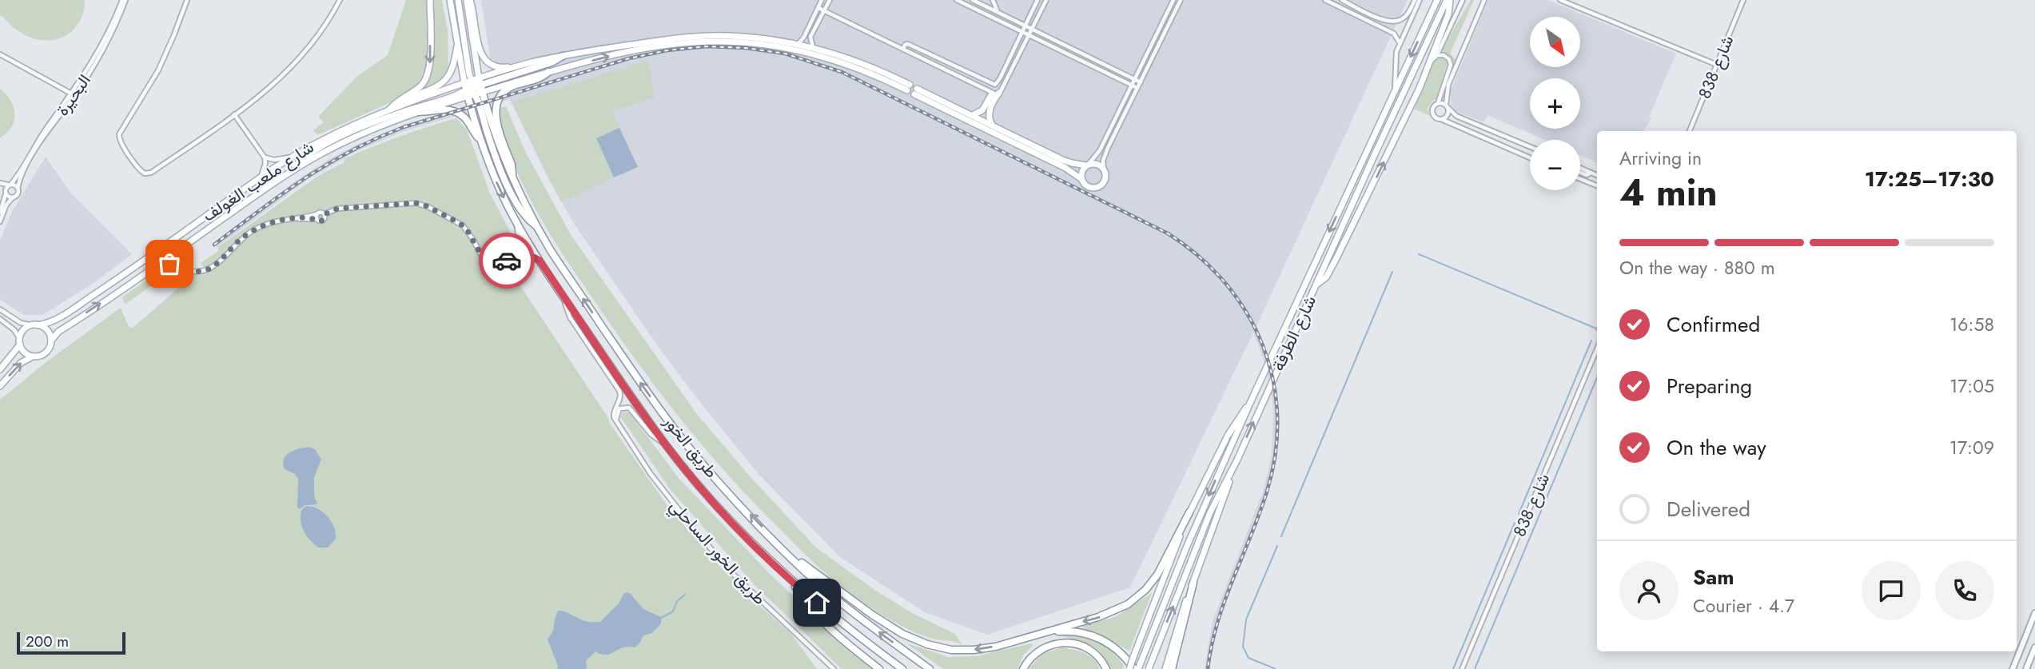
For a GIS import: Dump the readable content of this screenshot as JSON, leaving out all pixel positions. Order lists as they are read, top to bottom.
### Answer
{
  "streets": {
    "highway": ["طريق الخور"],
    "main road": ["شارع ملعب الغولف", "شارع الطرفة"],
    "street": ["شارع 838", "البحيرة", "طريق الخور الساحلي"]
  },
  "crossings": [
    ["شارع ملعب الغولف", "طريق الخور"]
  ],
  "scale_bar": "200 m",
  "north": "bottom right",
  "page": {
    "map_buttons": ["+", "−"],
    "heading": ["4 min", "Arriving in", "17:25–17:30"],
    "panel": ["Sam", "Courier · 4.7"],
    "bar": "On the way · 880 m",
    "list": [
      ["Confirmed", "16:58"],
      ["Preparing", "17:05"],
      ["On the way", "17:09"],
      "Delivered"
    ],
    "scale": "200 m"
  }
}
